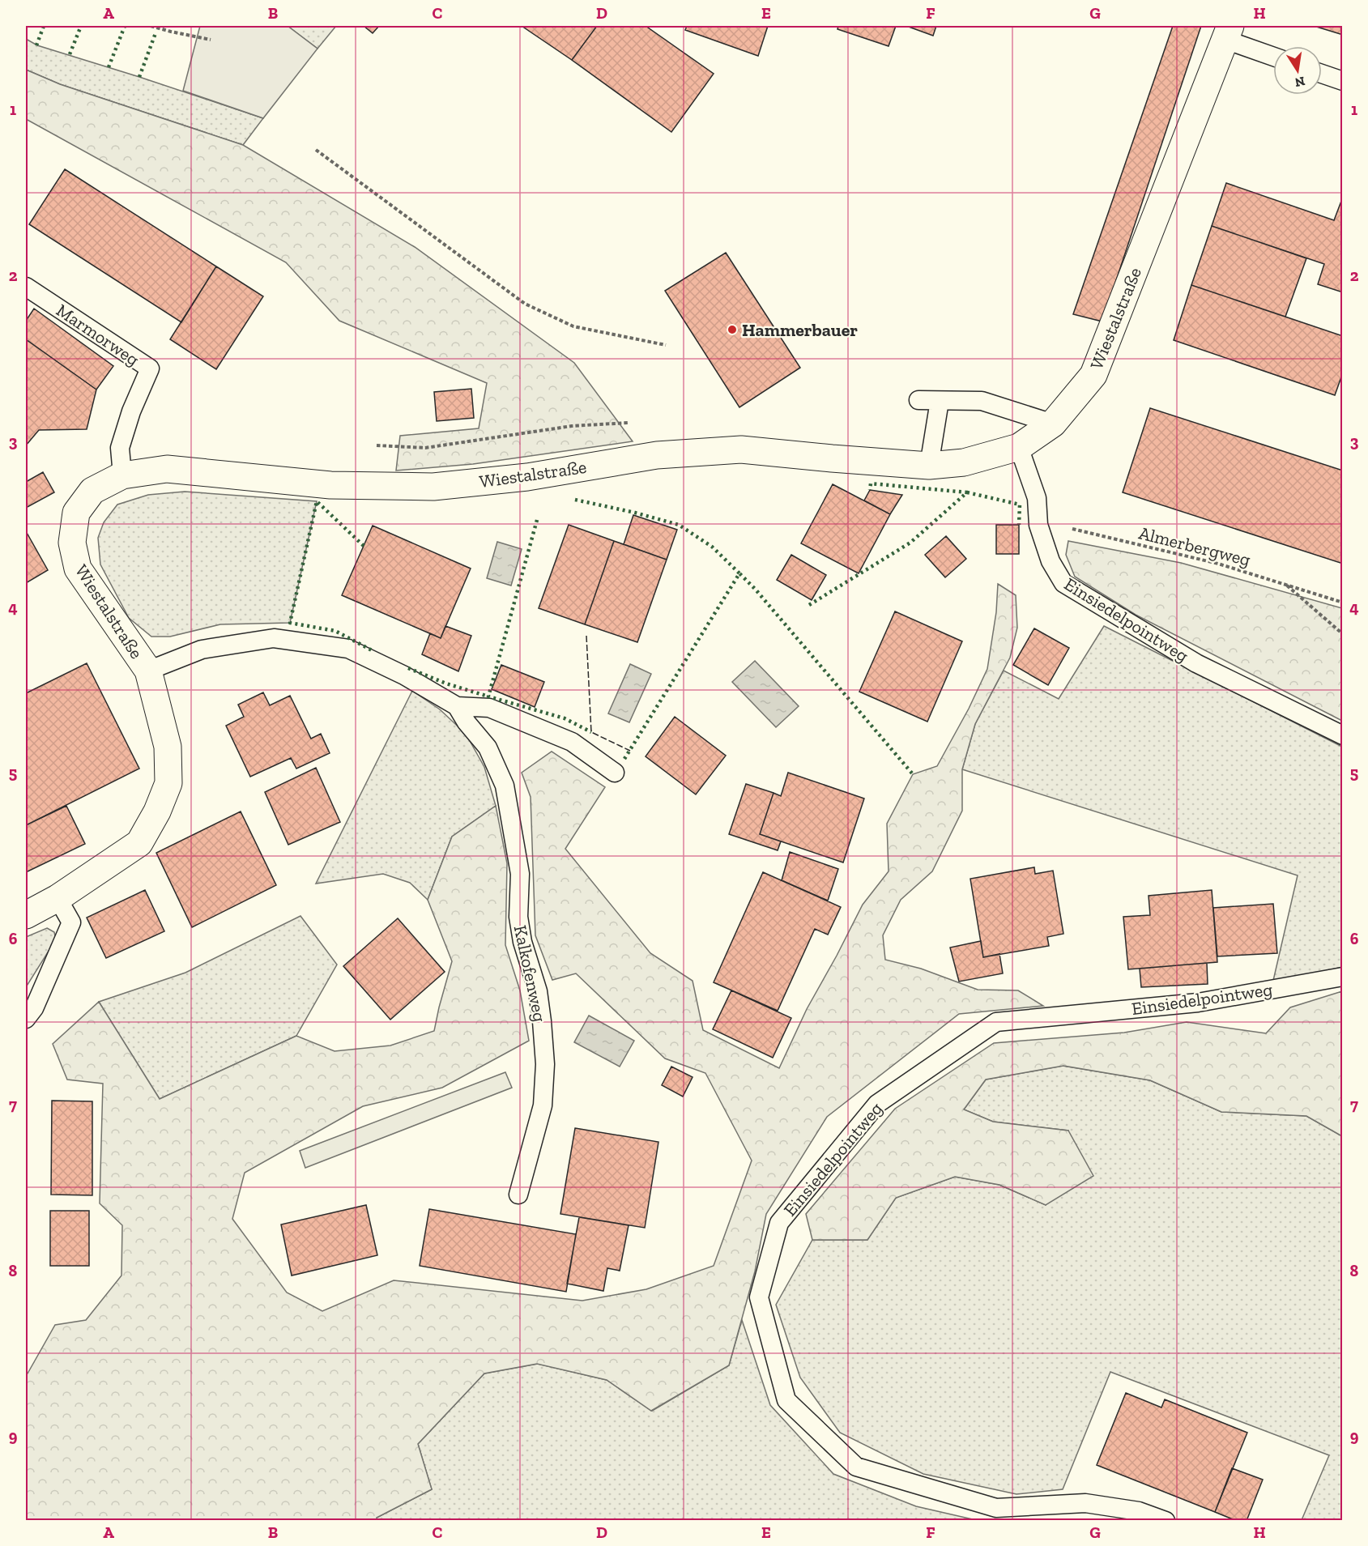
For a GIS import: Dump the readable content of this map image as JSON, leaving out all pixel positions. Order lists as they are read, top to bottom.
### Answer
{
  "streets": {
    "street": ["Wiestalstraße"],
    "lane": ["Marmorweg", "Einsiedelpointweg", "Kalkofenweg"],
    "path": ["Almerbergweg"]
  },
  "crossings": [
    ["Wiestalstraße", "Marmorweg"],
    ["Wiestalstraße", "Einsiedelpointweg"],
    ["Wiestalstraße", "Kalkofenweg"],
    ["Almerbergweg", "Einsiedelpointweg"]
  ],
  "places": ["Hammerbauer"],
  "north": "bottom",
  "grid": {
    "columns": [
      "A",
      "B",
      "C",
      "D",
      "E",
      "F",
      "G",
      "H"
    ],
    "rows": [
      "1",
      "2",
      "3",
      "4",
      "5",
      "6",
      "7",
      "8",
      "9"
    ]
  }
}
